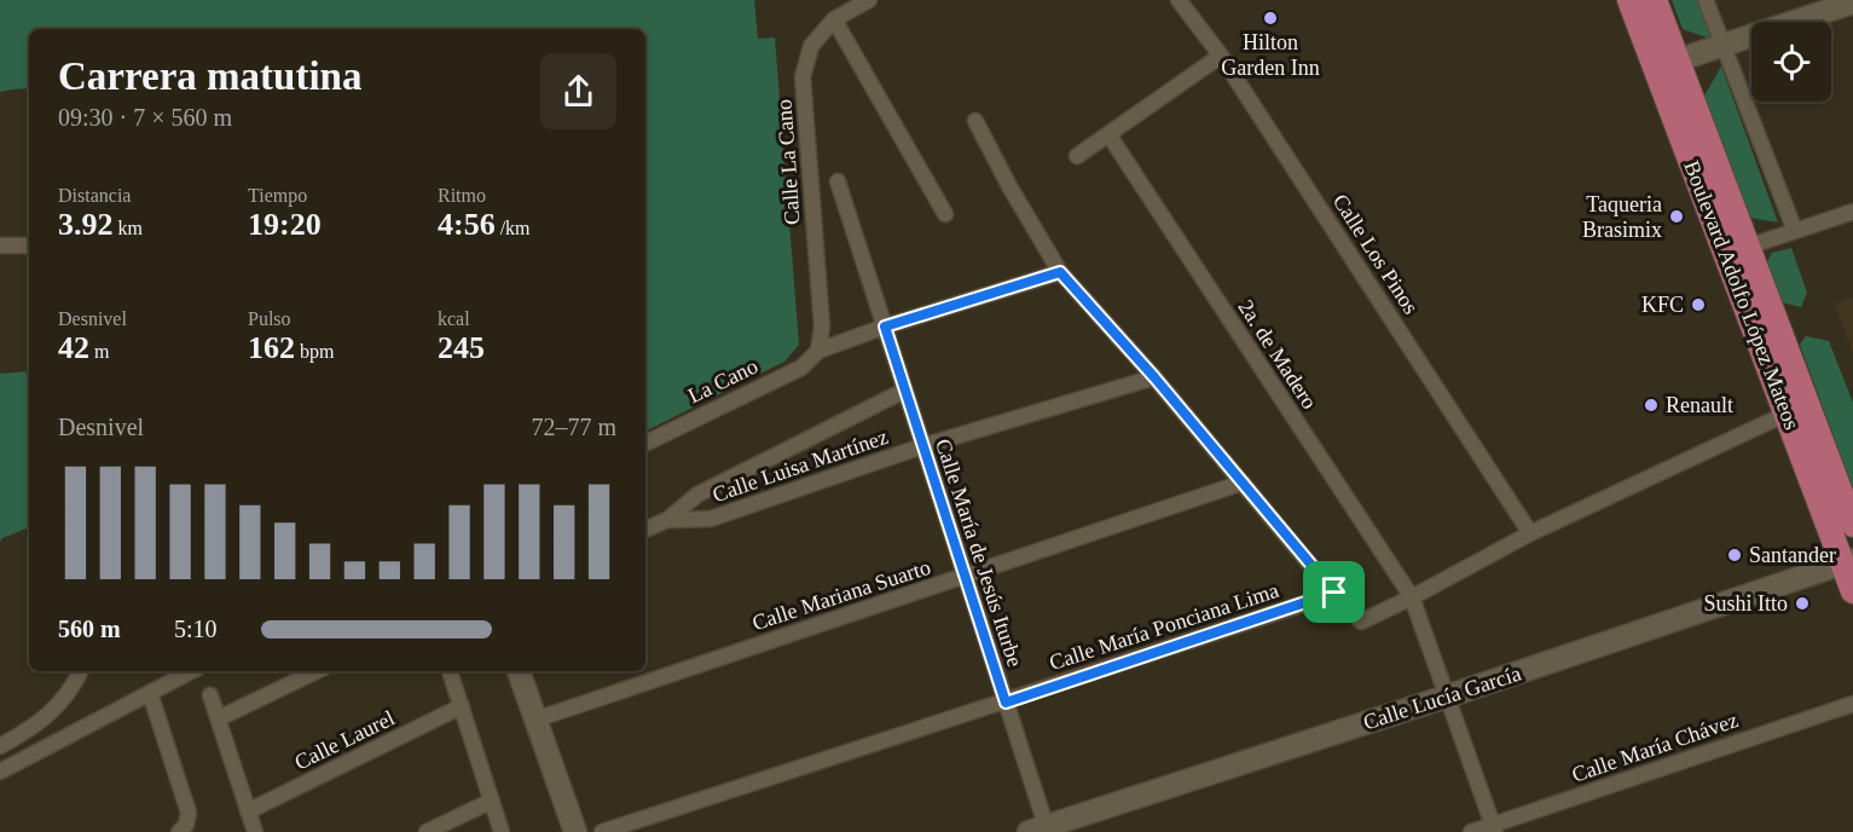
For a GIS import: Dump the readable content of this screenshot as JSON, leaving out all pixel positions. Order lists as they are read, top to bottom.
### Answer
{
  "streets": {
    "main road": ["Boulevard Adolfo López Mateos"],
    "street": [
      "Calle La Cano",
      "Calle Los Pinos",
      "2a. de Madero",
      "La Cano",
      "Calle Luisa Martínez",
      "Calle María de Jesús Iturbe",
      "Calle Mariana Suarto",
      "Calle María Ponciana Lima",
      "Calle Lucía García",
      "Calle Laurel",
      "Calle María Chávez"
    ]
  },
  "crossings": [
    ["Calle La Cano", "La Cano"],
    ["Boulevard Adolfo López Mateos", "Calle Lucía García"],
    ["2a. de Madero", "Calle Lucía García"],
    ["2a. de Madero", "Calle María Chávez"],
    ["La Cano", "Calle María de Jesús Iturbe"],
    ["Calle Luisa Martínez", "Calle María de Jesús Iturbe"],
    ["Calle María de Jesús Iturbe", "Calle Mariana Suarto"],
    ["Calle María de Jesús Iturbe", "Calle María Ponciana Lima"],
    ["Calle María de Jesús Iturbe", "Calle Lucía García"]
  ],
  "places": [
    "Hilton Garden Inn",
    "Taqueria Brasimix",
    "KFC",
    "Renault",
    "Santander",
    "Sushi Itto"
  ],
  "page": {
    "heading": ["Carrera matutina", "09:30 · 7 × 560 m"],
    "stats": [
      ["Distancia", "3.92 km"],
      ["Tiempo", "19:20"],
      ["Ritmo", "4:56 /km"],
      ["Desnivel", "42 m"],
      ["Pulso", "162 bpm"],
      ["kcal", "245"]
    ],
    "chart": ["Desnivel", "72–77 m"],
    "list": [
      {
        "name": "560 m",
        "note": "5:10"
      }
    ]
  }
}
